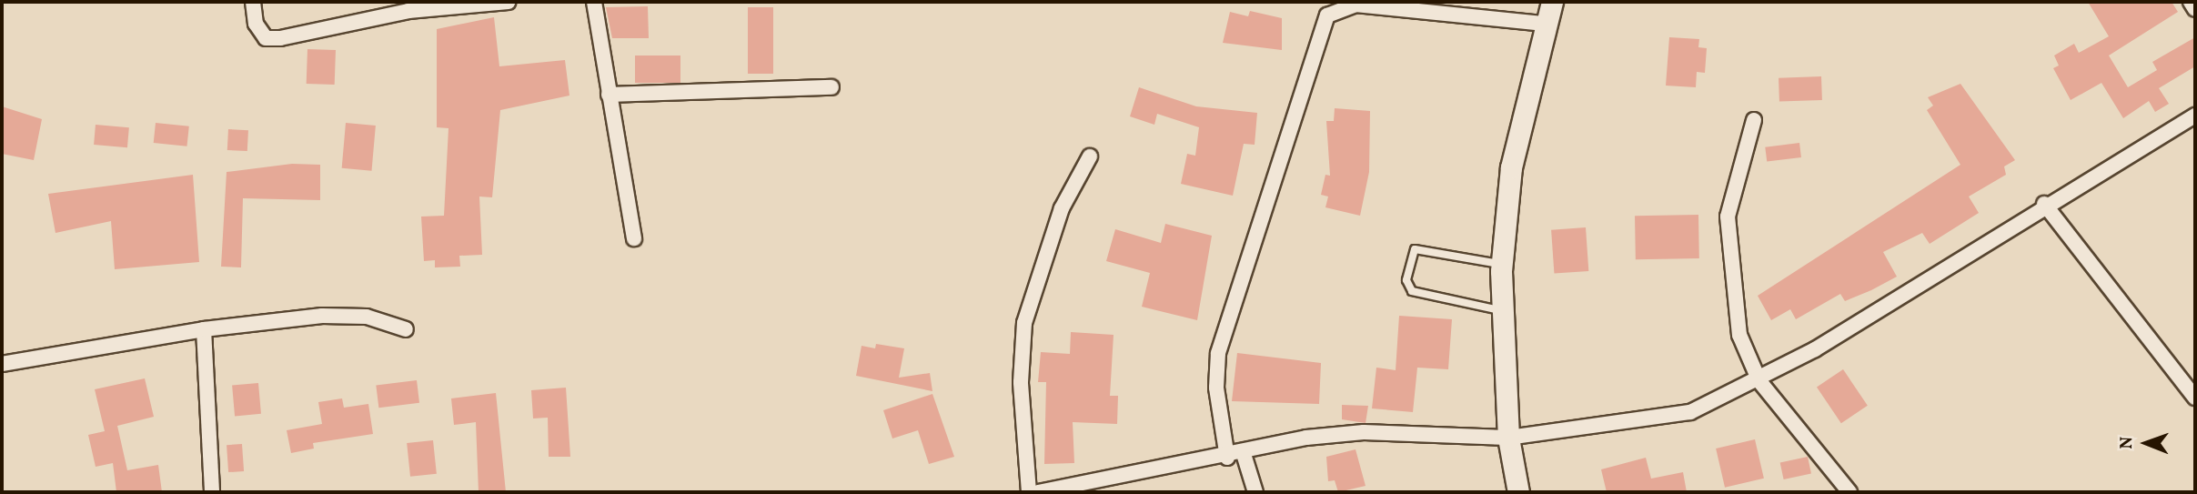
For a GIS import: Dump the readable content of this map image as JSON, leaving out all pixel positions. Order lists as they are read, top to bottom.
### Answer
{
  "north": "left"
}
